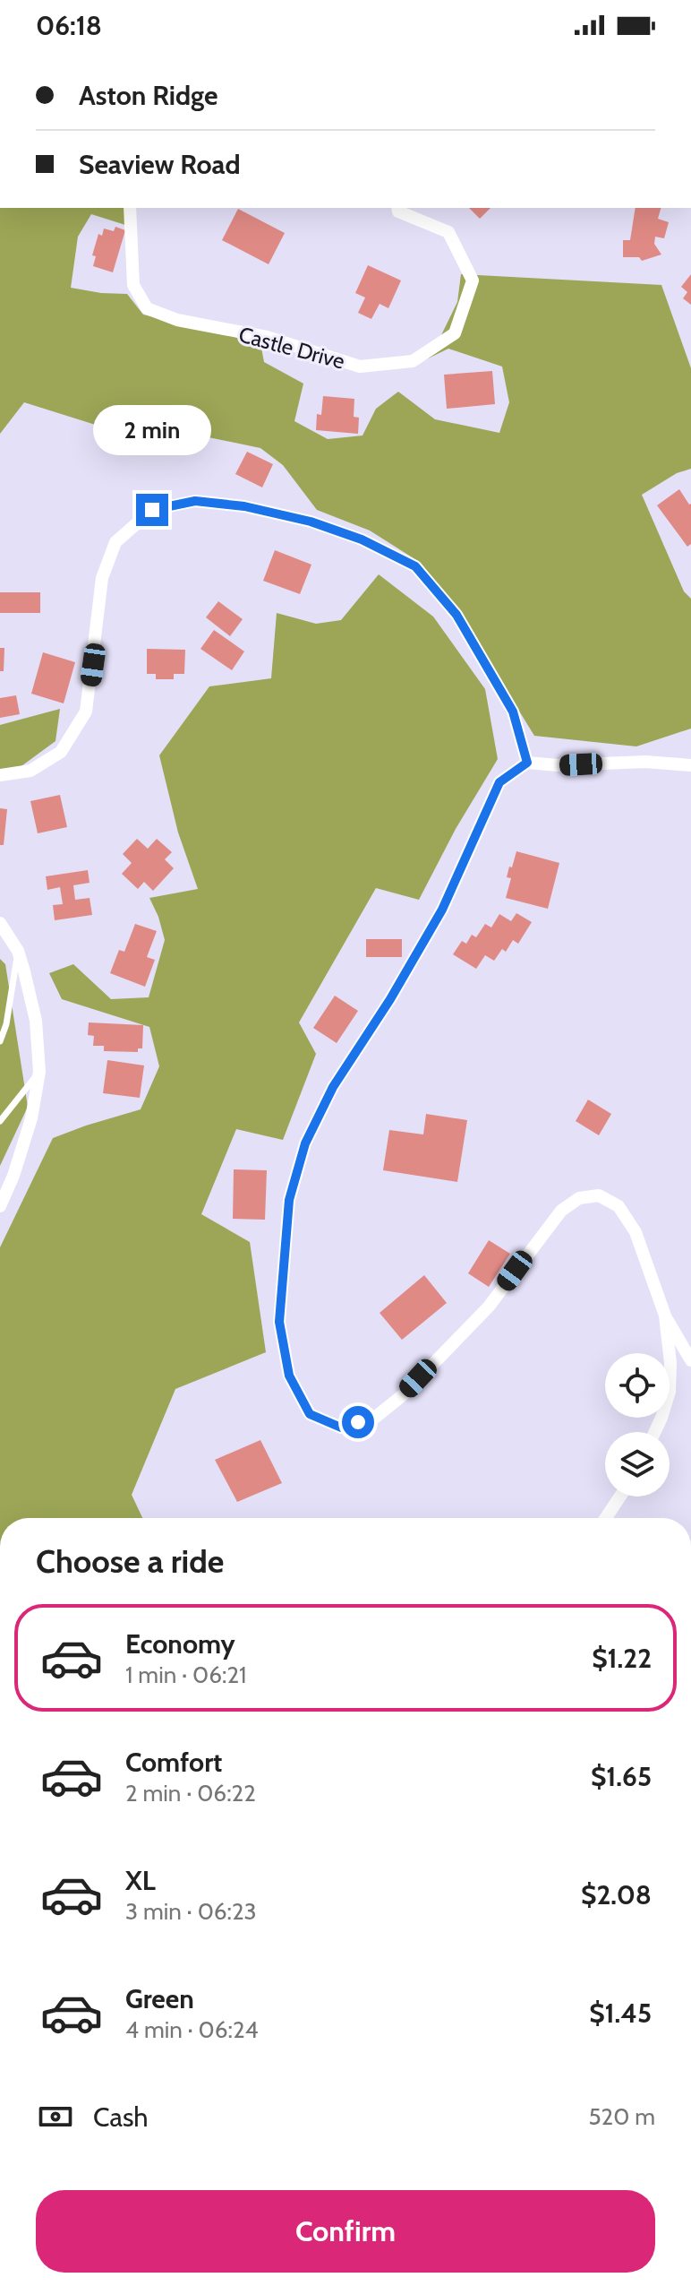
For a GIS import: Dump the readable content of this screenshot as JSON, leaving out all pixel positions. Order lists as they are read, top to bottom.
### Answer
{
  "streets": {
    "street": ["Castle Drive"]
  },
  "page": {
    "status": "06:18",
    "banner": ["Aston Ridge", "Seaview Road"],
    "bubble": "2 min",
    "heading": "Choose a ride",
    "list": [
      {
        "name": "Economy",
        "note": "1 min · 06:21",
        "value": "$1.22"
      },
      {
        "name": "Comfort",
        "note": "2 min · 06:22",
        "value": "$1.65"
      },
      {
        "name": "XL",
        "note": "3 min · 06:23",
        "value": "$2.08"
      },
      {
        "name": "Green",
        "note": "4 min · 06:24",
        "value": "$1.45"
      }
    ],
    "pay": ["Cash", "520 m"],
    "buttons": "Confirm"
  }
}
